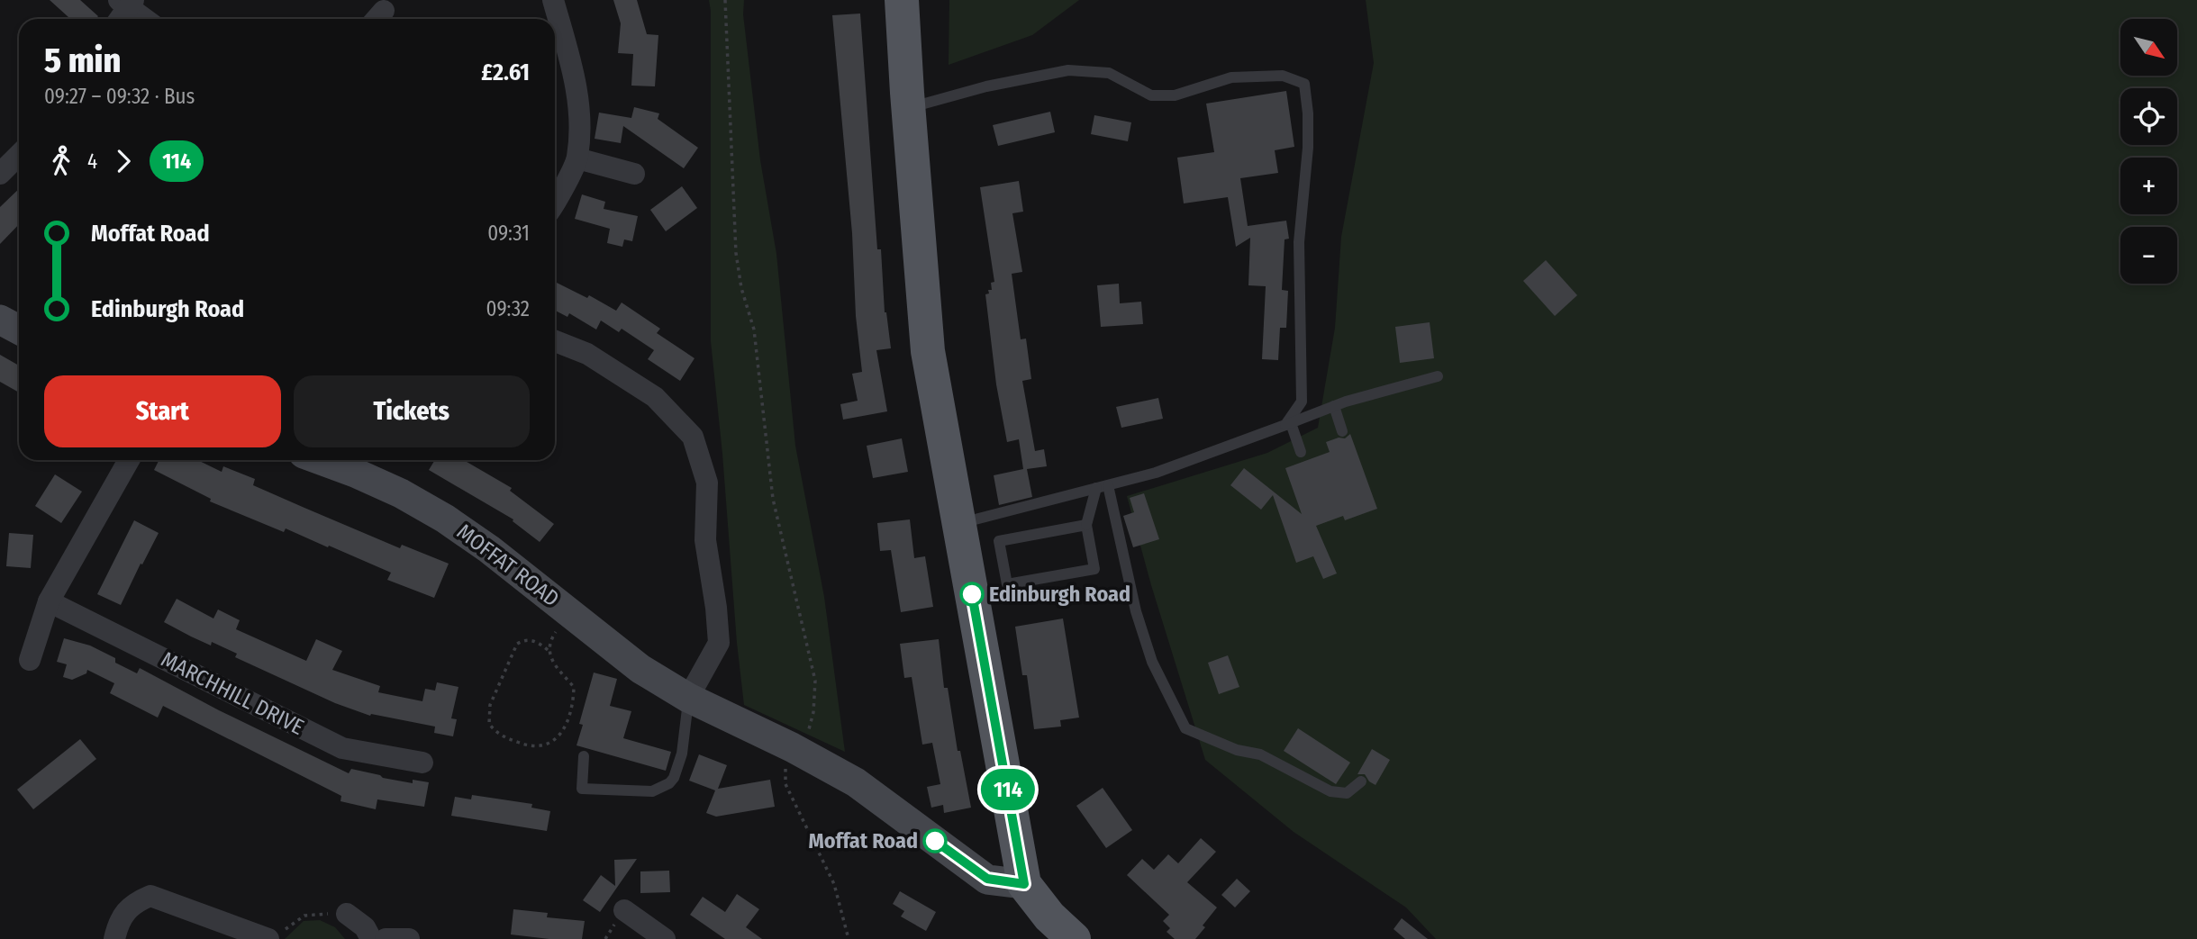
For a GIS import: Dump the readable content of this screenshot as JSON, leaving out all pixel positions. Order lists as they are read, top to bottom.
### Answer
{
  "streets": {
    "street": ["MOFFAT ROAD", "MARCHHILL DRIVE"]
  },
  "places": ["Edinburgh Road", "Moffat Road"],
  "lines": ["bus line 114"],
  "north": "bottom right",
  "page": {
    "on_map": "114",
    "map_buttons": ["+", "−"],
    "heading": ["5 min", "09:27 – 09:32 · Bus", "£2.61"],
    "legs": ["4", "114"],
    "list": [
      {
        "name": "Moffat Road",
        "value": "09:31"
      },
      {
        "name": "Edinburgh Road",
        "value": "09:32"
      }
    ],
    "buttons": ["Start", "Tickets"]
  }
}
